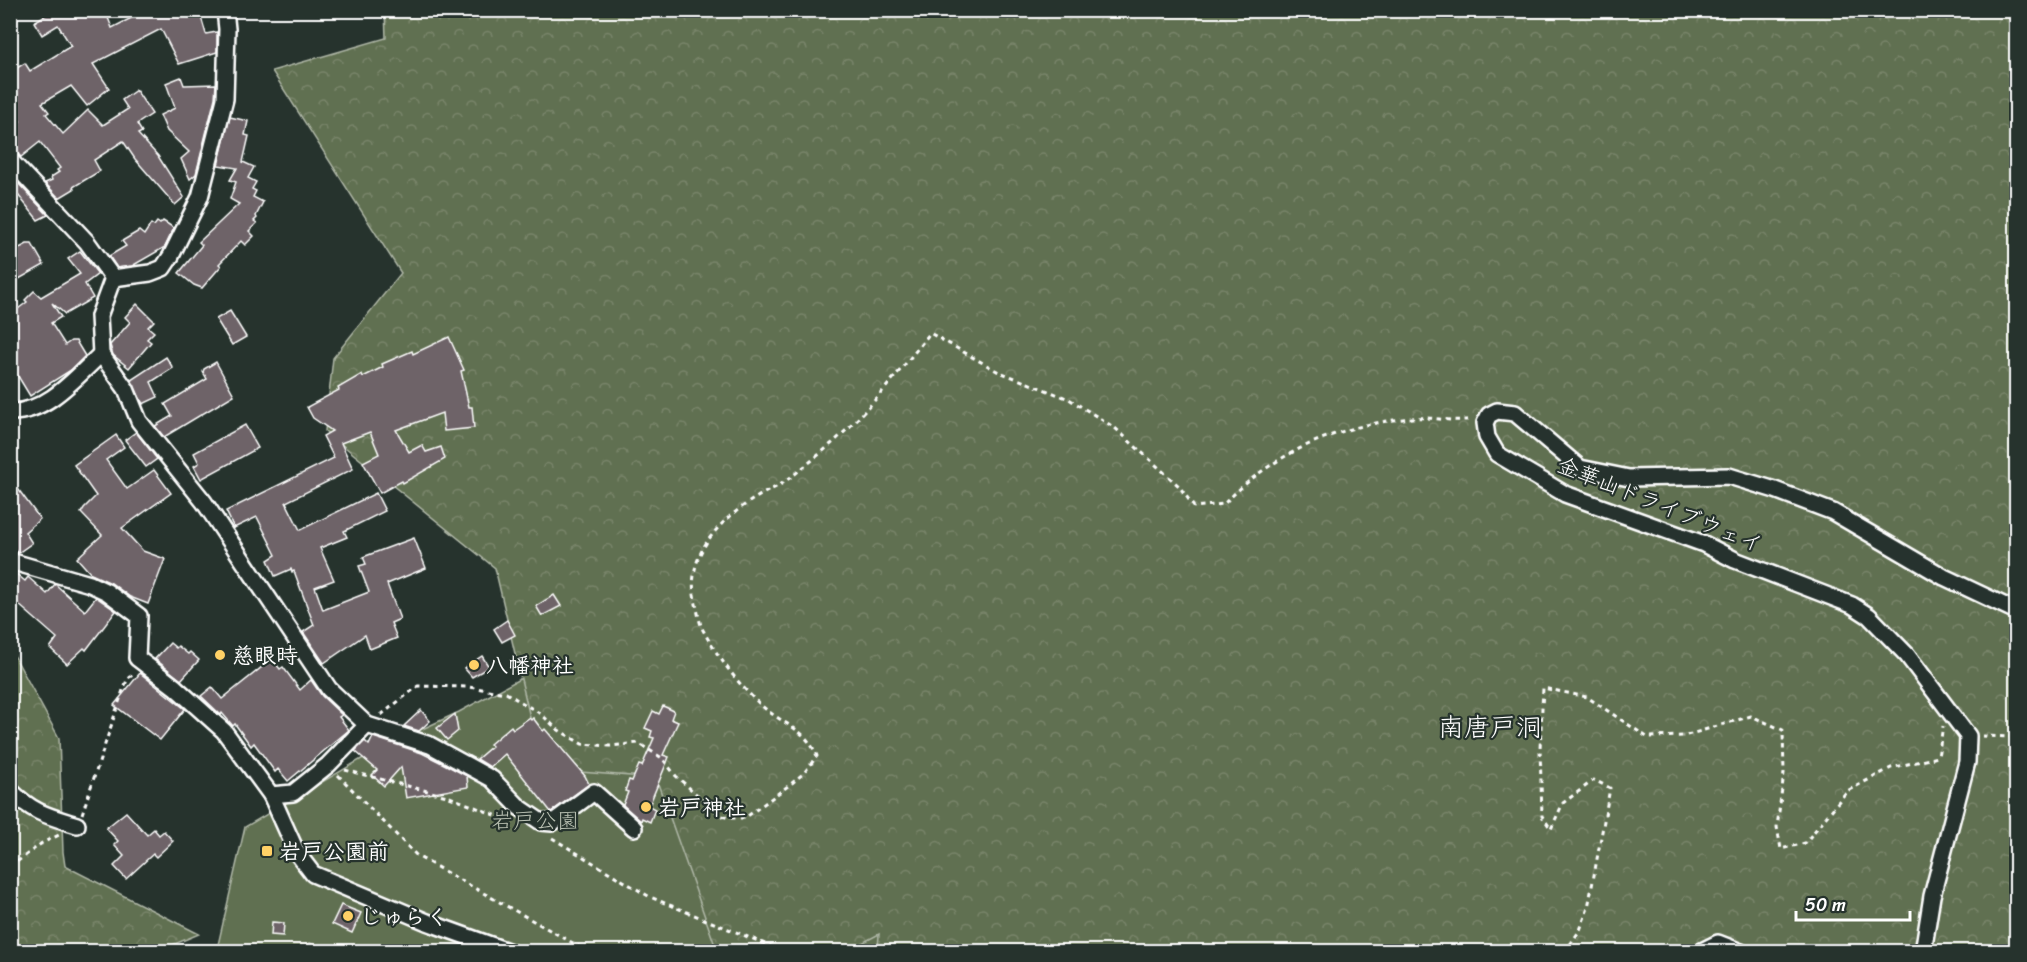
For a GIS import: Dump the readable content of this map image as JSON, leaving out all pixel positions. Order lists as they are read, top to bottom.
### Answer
{
  "streets": {
    "street": ["金華山ドライブウェイ"]
  },
  "districts": ["南唐戸洞"],
  "parks": ["岩戸公園"],
  "places": {
    "other": [
      "慈眼時",
      "八幡神社",
      "岩戸神社",
      "じゅらく"
    ],
    "transit": ["岩戸公園前"]
  },
  "scale_bar": "50 m"
}
